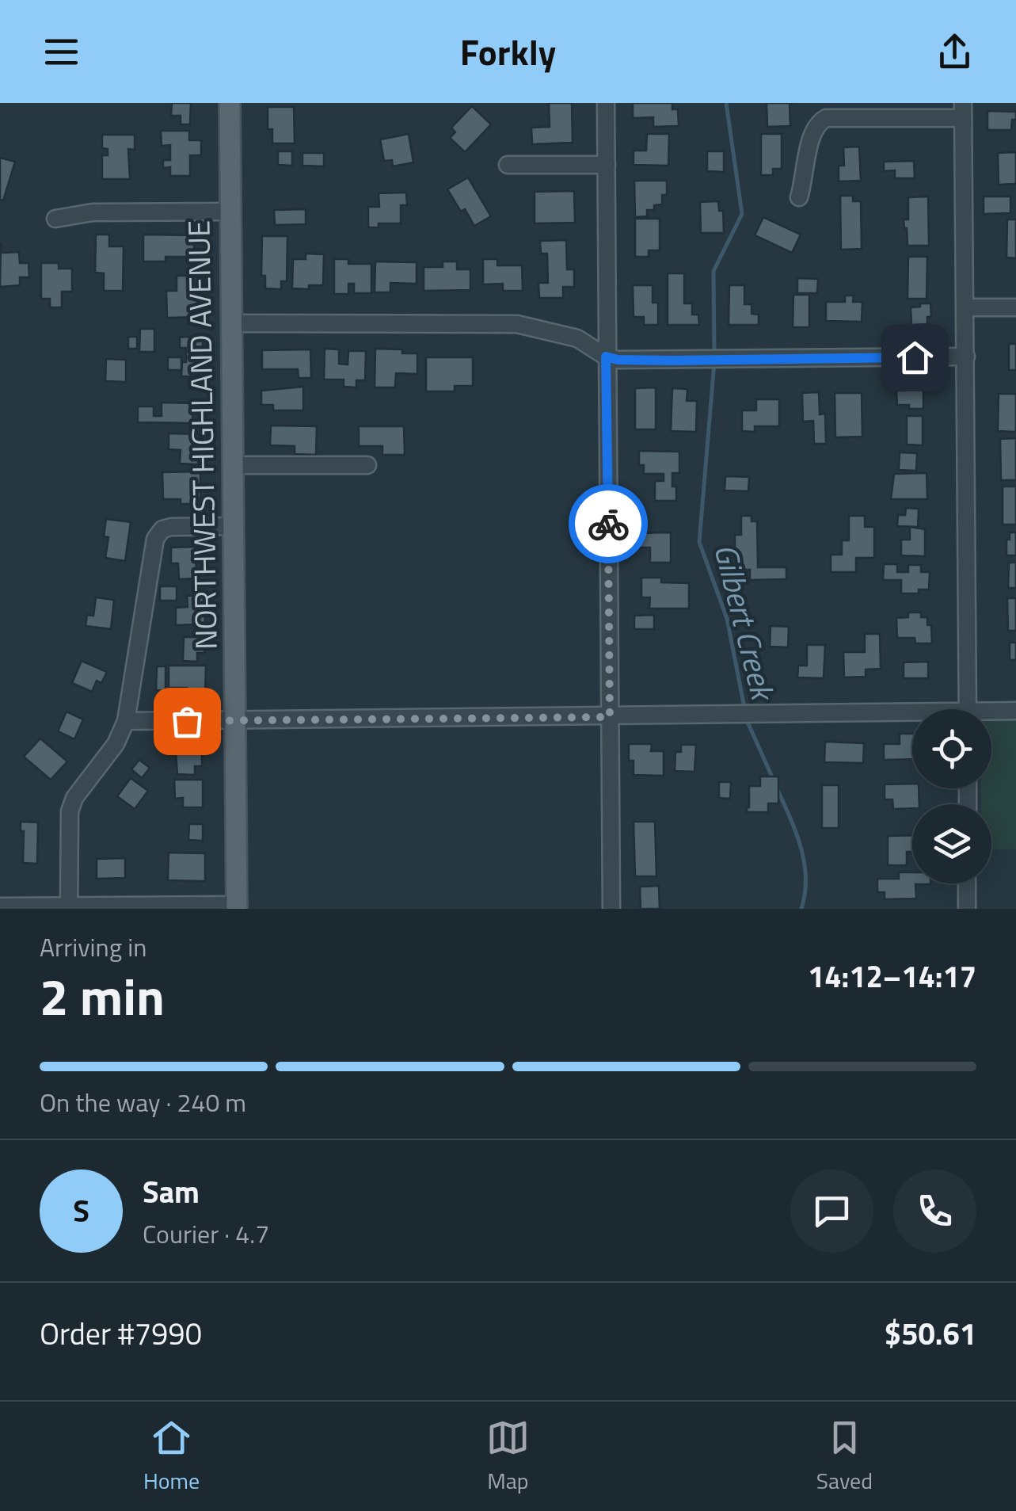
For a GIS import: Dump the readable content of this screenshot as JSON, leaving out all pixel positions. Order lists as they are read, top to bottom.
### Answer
{
  "streets": {
    "main road": ["NORTHWEST HIGHLAND AVENUE"]
  },
  "water": ["Gilbert Creek"],
  "page": {
    "header": "Forkly",
    "heading": ["2 min", "Arriving in", "14:12–14:17"],
    "panel": [
      "Sam",
      "Courier · 4.7",
      "Order #7990",
      "$50.61"
    ],
    "bar": "On the way · 240 m",
    "round": "S",
    "tabs": ["Home", "Map", "Saved"]
  }
}
